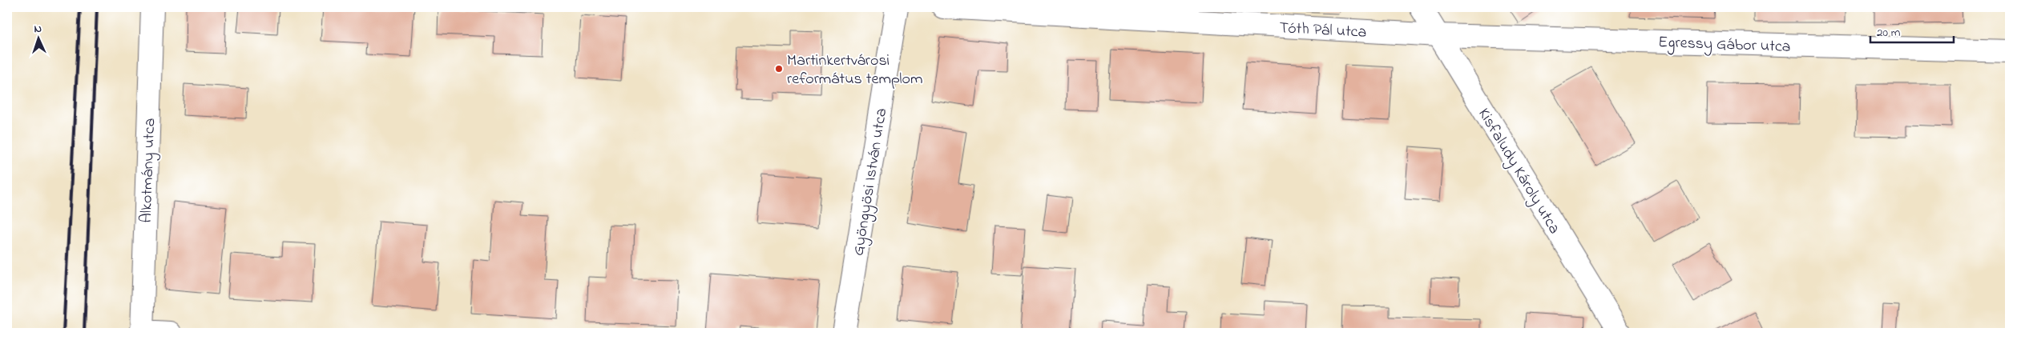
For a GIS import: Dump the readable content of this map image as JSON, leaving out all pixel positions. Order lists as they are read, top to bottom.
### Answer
{
  "streets": {
    "street": [
      "Tóth Pál utca",
      "Egressy Gábor utca",
      "Alkotmány utca",
      "Kisfaludy Károly utca",
      "Gyöngyösi István utca"
    ]
  },
  "crossings": [
    ["Tóth Pál utca", "Egressy Gábor utca"],
    ["Tóth Pál utca", "Kisfaludy Károly utca"],
    ["Egressy Gábor utca", "Kisfaludy Károly utca"]
  ],
  "places": ["Martinkertvárosi református templom"],
  "scale_bar": "20 m",
  "north": "top"
}
